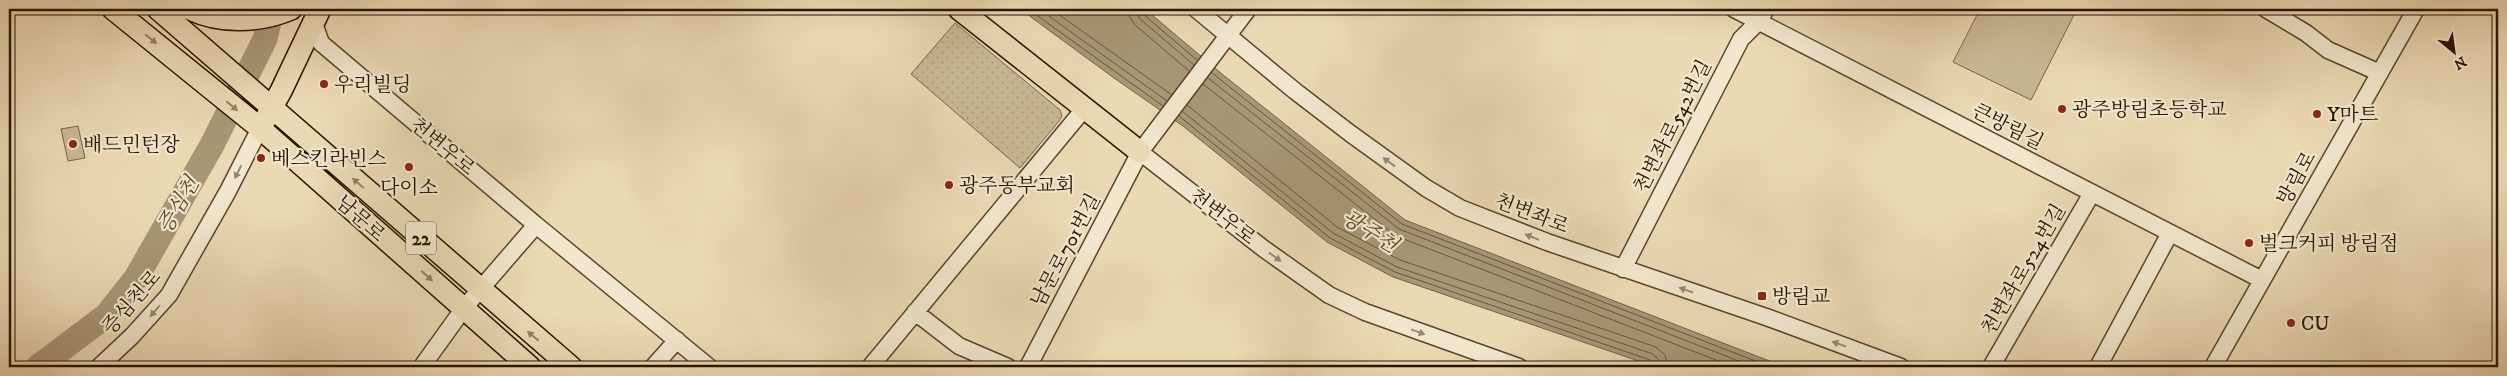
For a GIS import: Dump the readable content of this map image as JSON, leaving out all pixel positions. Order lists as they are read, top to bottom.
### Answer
{
  "streets": {
    "main road": ["천변우로", "남문로", "22"],
    "street": [
      "천변좌로542번길",
      "큰방림길",
      "방림로",
      "천변좌로",
      "남문로701번길",
      "천변좌로524번길",
      "증심천로"
    ]
  },
  "crossings": [
    ["천변좌로542번길", "큰방림길"],
    ["천변좌로542번길", "천변좌로"],
    ["큰방림길", "방림로"],
    ["큰방림길", "천변좌로524번길"],
    ["천변우로", "남문로"],
    ["천변우로", "22"],
    ["천변우로", "남문로701번길"],
    ["천변우로", "증심천로"],
    ["천변좌로", "남문로701번길"],
    ["남문로", "22"],
    ["남문로", "증심천로"],
    ["22", "증심천로"]
  ],
  "one_way": ["천변우로", "천변좌로", "증심천로"],
  "water": ["증심천", "광주천"],
  "places": {
    "other": [
      "우리빌딩",
      "광주방림초등학교",
      "Y마트",
      "배드민턴장",
      "베스킨라빈스",
      "다이소",
      "광주동부교회",
      "벌크커피 방림점",
      "CU"
    ],
    "transit": ["방림교"]
  },
  "north": "bottom right"
}
